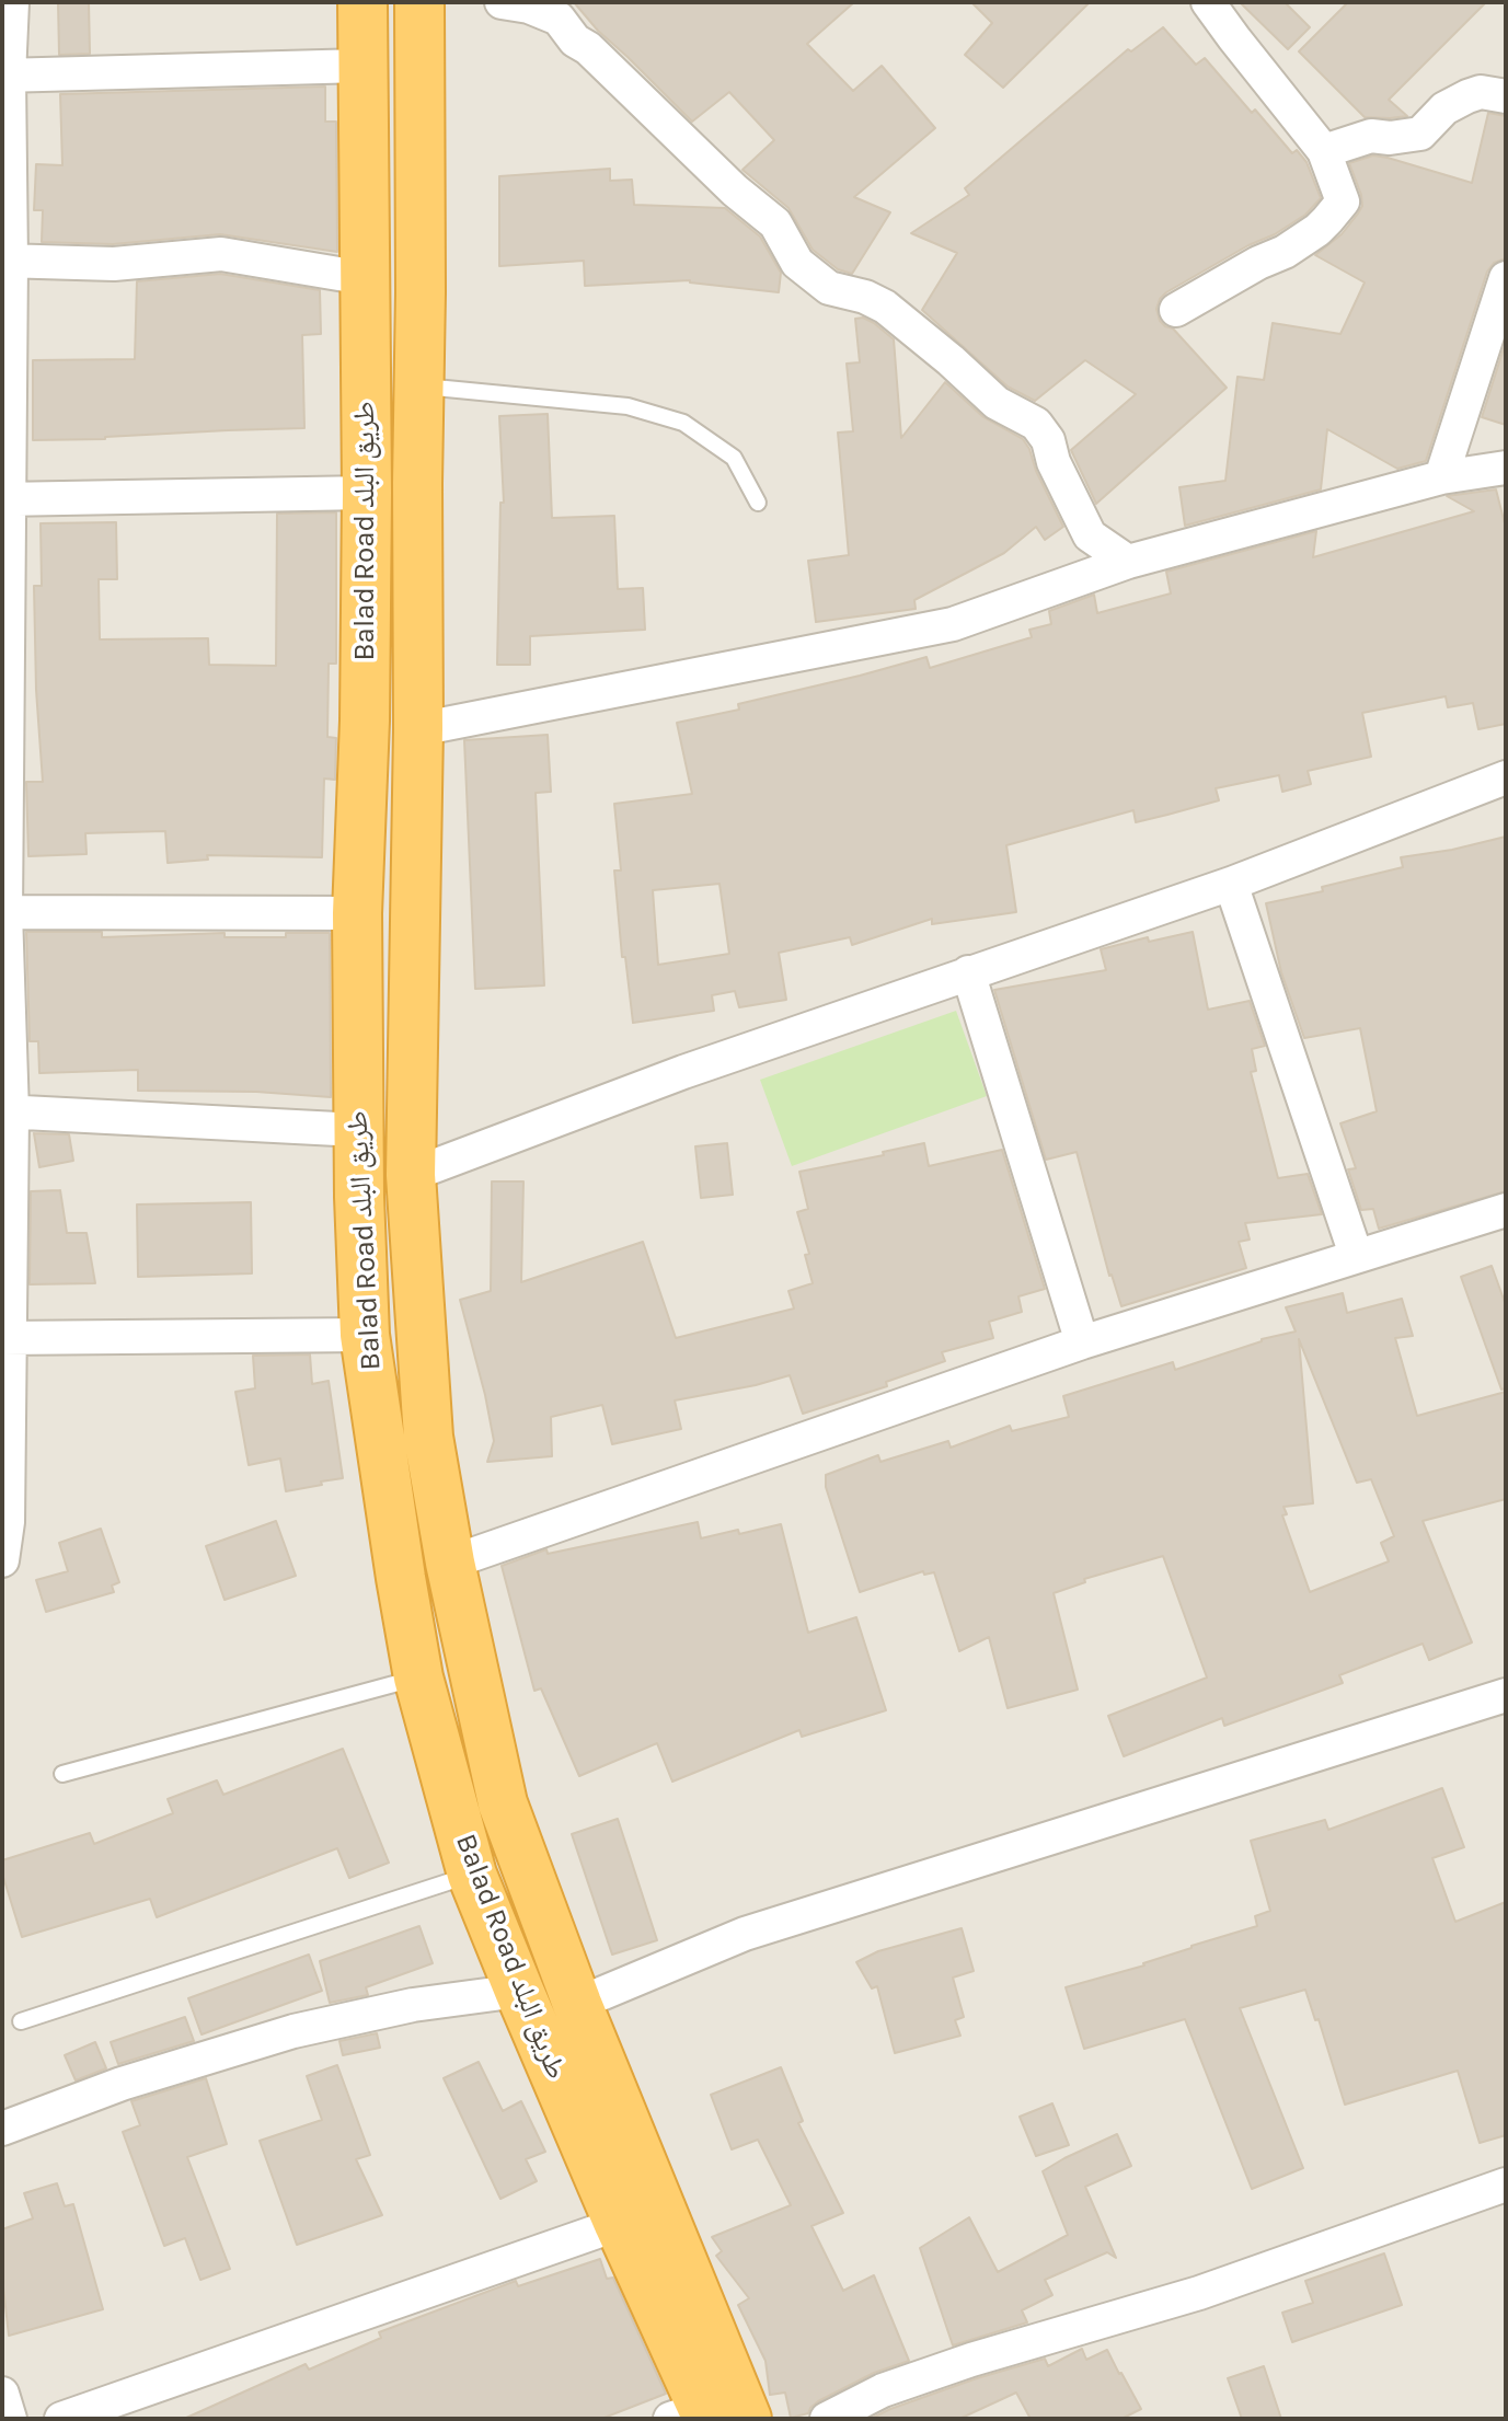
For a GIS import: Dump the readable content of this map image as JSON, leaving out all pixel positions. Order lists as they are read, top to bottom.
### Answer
{
  "streets": {
    "highway": ["Balad Road طريق البلد"]
  }
}
